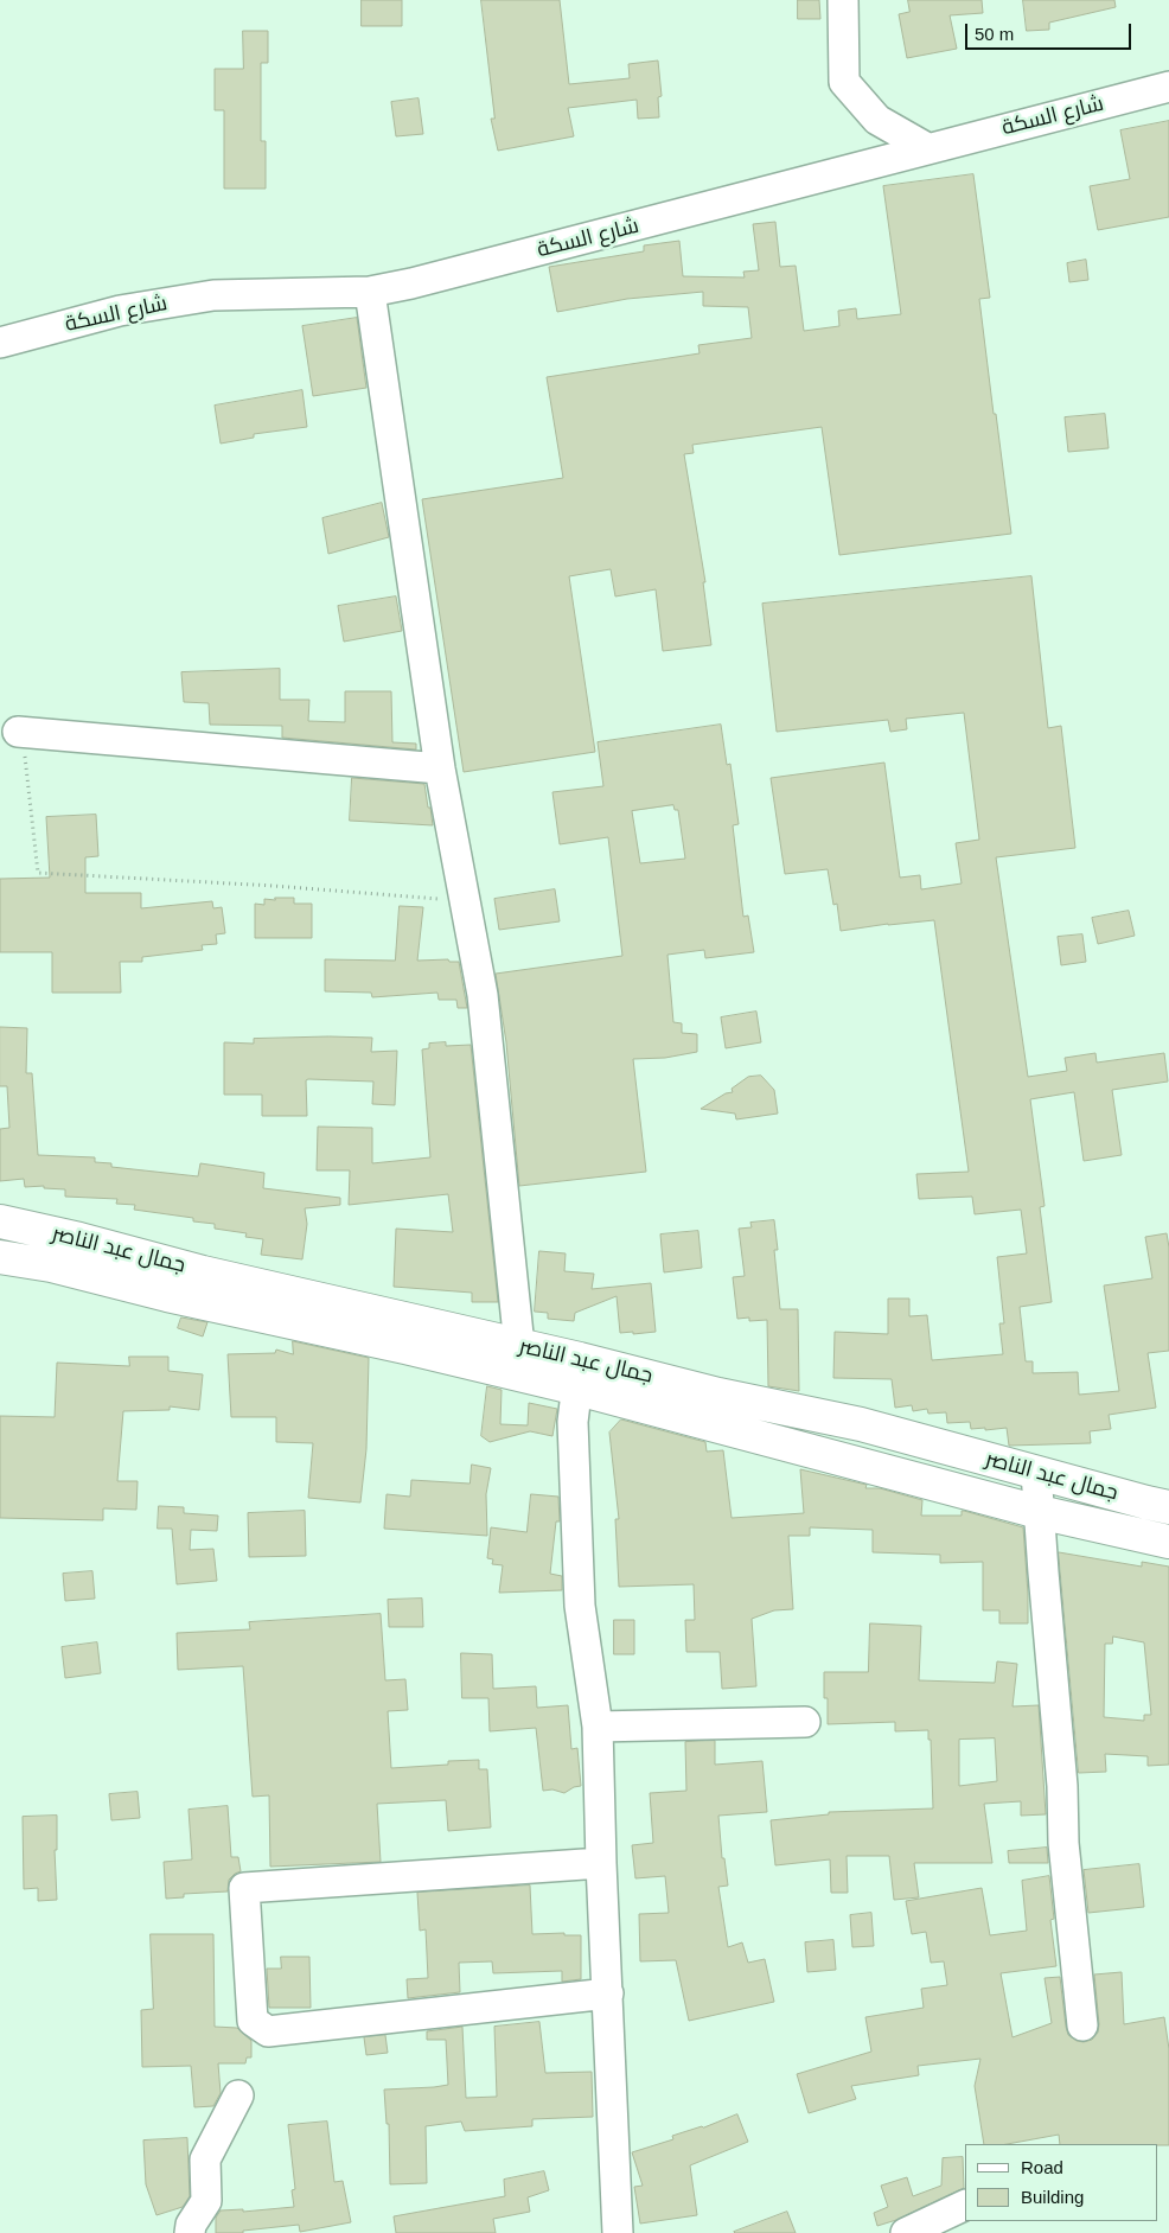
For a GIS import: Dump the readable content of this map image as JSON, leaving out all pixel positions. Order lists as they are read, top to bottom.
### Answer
{
  "streets": {
    "main road": ["جمال عبد الناصر"],
    "street": ["شارع السكة"]
  },
  "legend": ["Road", "Building"],
  "scale_bar": "50 m"
}
